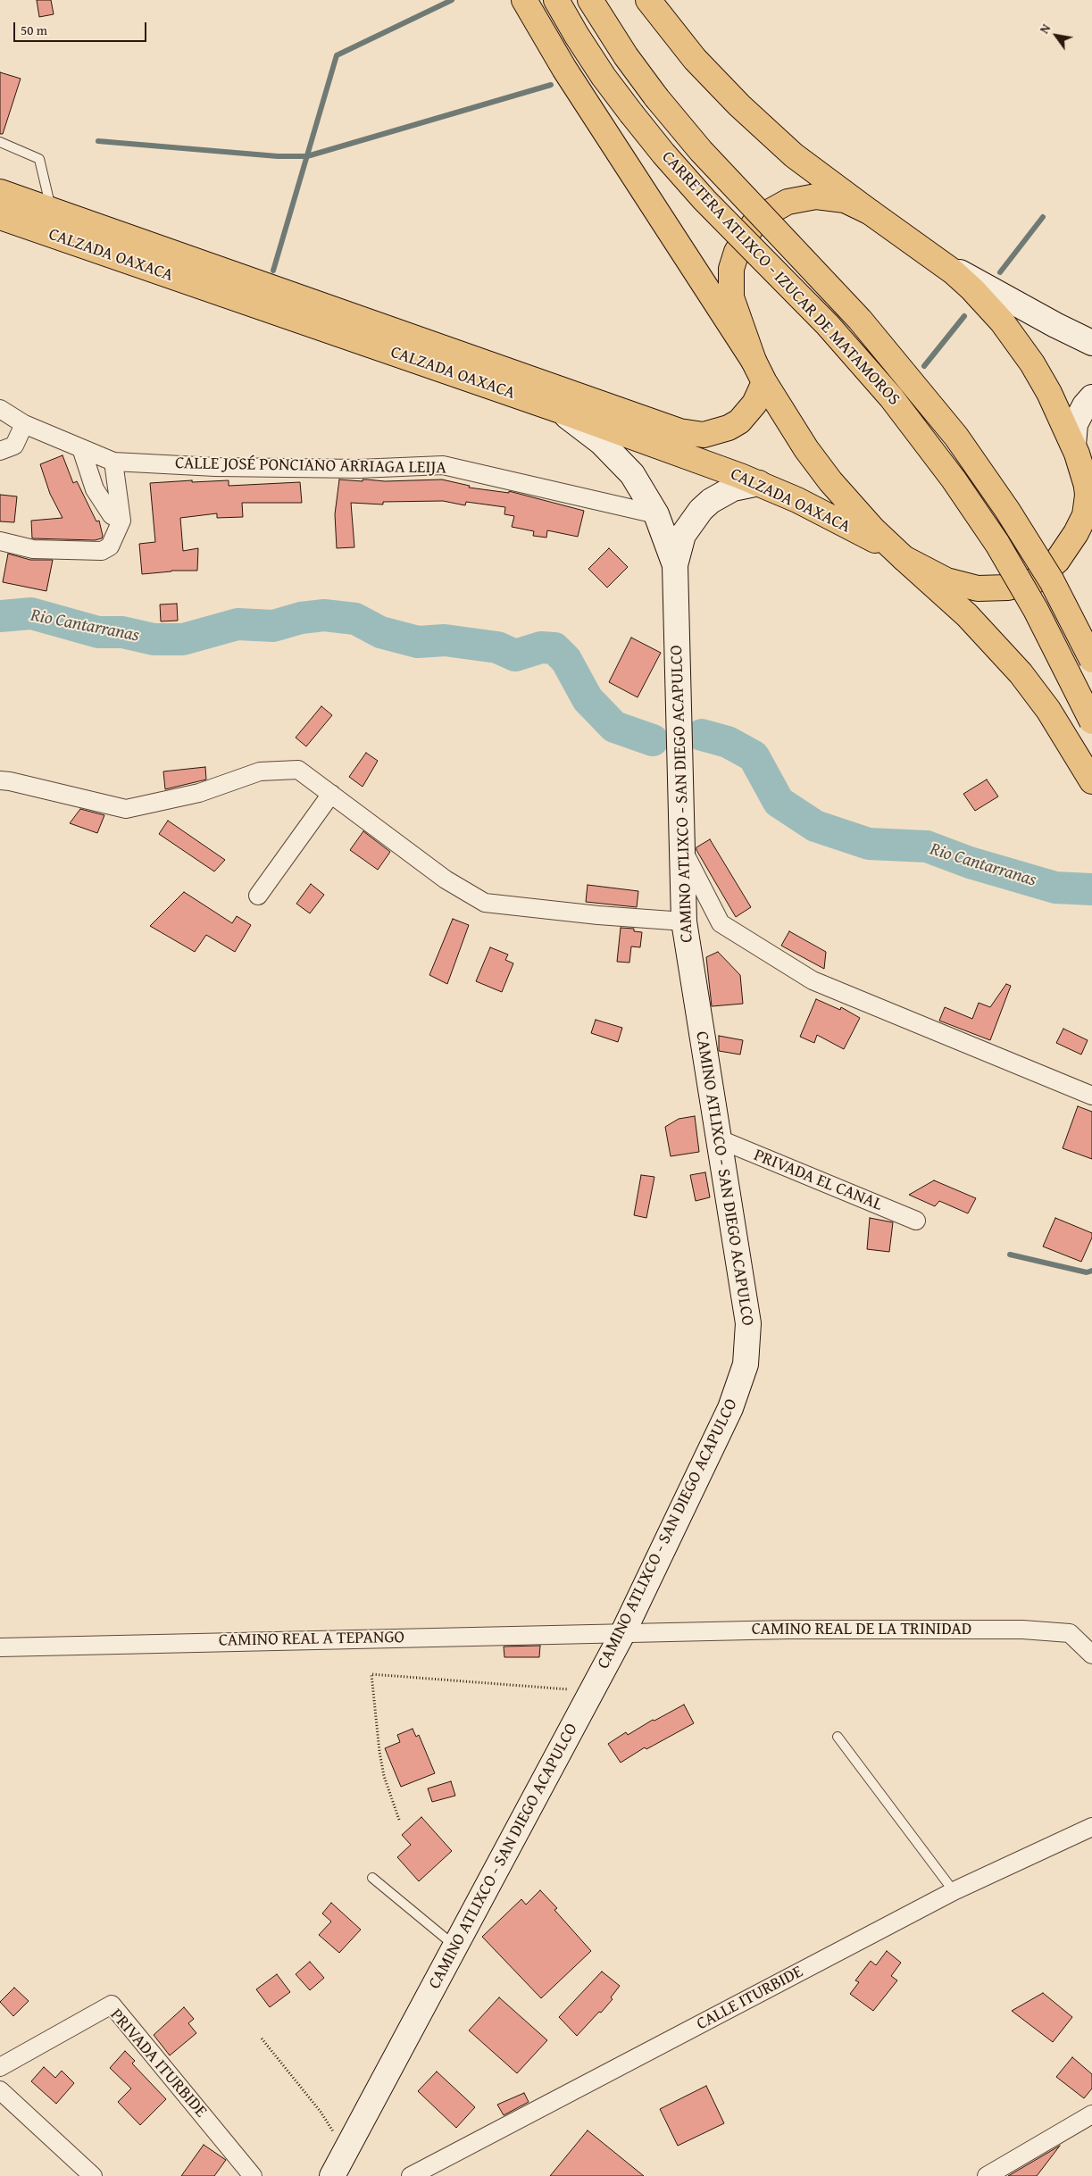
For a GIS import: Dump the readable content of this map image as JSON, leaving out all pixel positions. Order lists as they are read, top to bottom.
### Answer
{
  "streets": {
    "main road": ["CALZADA OAXACA", "CARRETERA ATLIXCO - IZUCAR DE MATAMOROS"],
    "street": [
      "CALLE JOSÉ PONCIANO ARRIAGA LEIJA",
      "CAMINO ATLIXCO - SAN DIEGO ACAPULCO",
      "PRIVADA EL CANAL",
      "CAMINO REAL DE LA TRINIDAD",
      "CAMINO REAL A TEPANGO",
      "CALLE ITURBIDE",
      "PRIVADA ITURBIDE"
    ]
  },
  "crossings": [
    ["CALZADA OAXACA", "CAMINO ATLIXCO - SAN DIEGO ACAPULCO"],
    ["CALLE JOSÉ PONCIANO ARRIAGA LEIJA", "CAMINO ATLIXCO - SAN DIEGO ACAPULCO"],
    ["CAMINO ATLIXCO - SAN DIEGO ACAPULCO", "PRIVADA EL CANAL"],
    ["CAMINO ATLIXCO - SAN DIEGO ACAPULCO", "CAMINO REAL DE LA TRINIDAD"],
    ["CAMINO ATLIXCO - SAN DIEGO ACAPULCO", "CAMINO REAL A TEPANGO"],
    ["CAMINO REAL DE LA TRINIDAD", "CAMINO REAL A TEPANGO"]
  ],
  "water": ["Rio Cantarranas"],
  "scale_bar": "50 m",
  "north": "top left"
}
